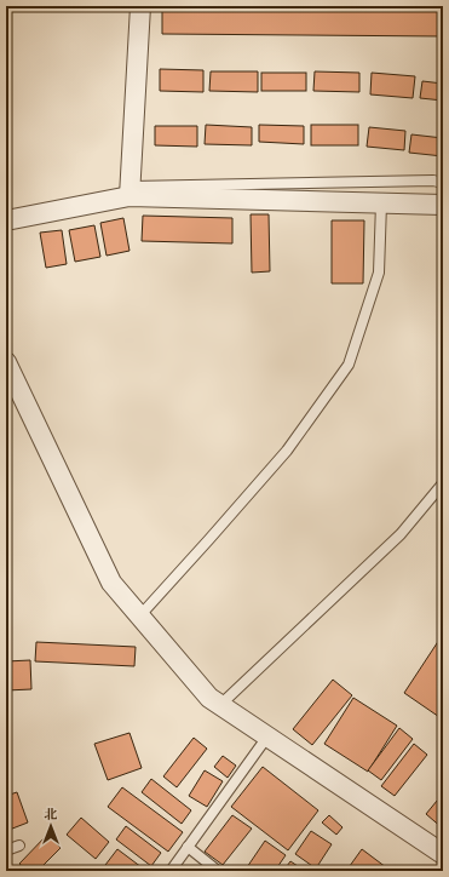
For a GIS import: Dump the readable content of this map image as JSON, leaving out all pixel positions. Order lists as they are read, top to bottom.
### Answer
{
  "north": "top"
}
